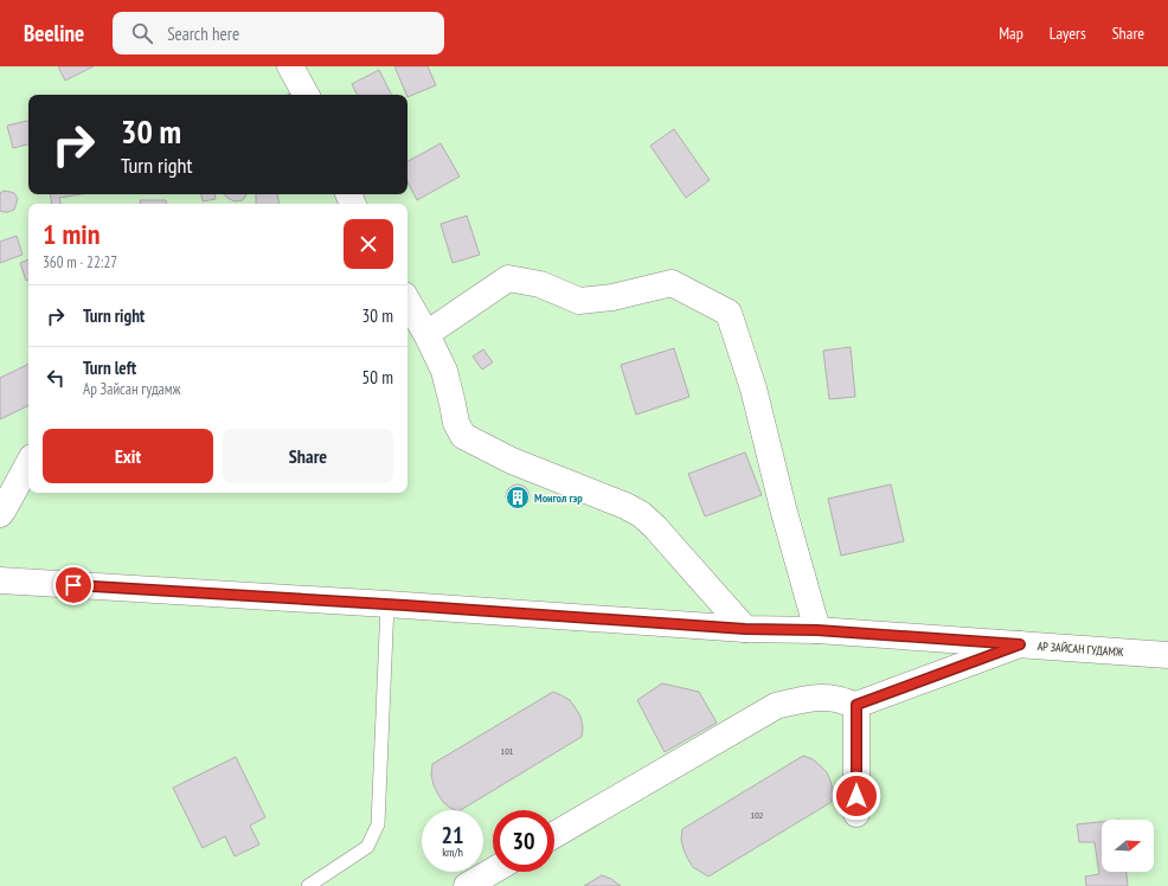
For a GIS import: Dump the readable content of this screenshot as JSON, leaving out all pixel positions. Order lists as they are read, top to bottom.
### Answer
{
  "streets": {
    "street": ["АР ЗАЙСАН ГУДАМЖ"]
  },
  "places": {
    "building": ["Монгол гэр"]
  },
  "house_numbers": ["101", "102"],
  "north": "right",
  "page": {
    "header": "Beeline",
    "search": "Search here",
    "nav": ["Map", "Layers", "Share"],
    "turn": ["30 m", "Turn right"],
    "heading": ["1 min", "360 m · 22:27"],
    "list": [
      {
        "name": "Turn right",
        "value": "30 m"
      },
      {
        "name": "Turn left",
        "note": "Ар Зайсан гудамж",
        "value": "50 m"
      }
    ],
    "buttons": ["Exit", "Share"],
    "speed": "21 km/h",
    "limit": "30"
  }
}
